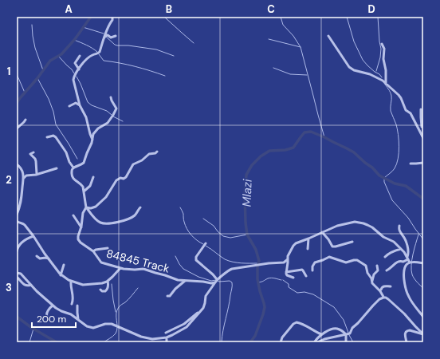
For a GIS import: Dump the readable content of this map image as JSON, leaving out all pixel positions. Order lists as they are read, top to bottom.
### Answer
{
  "streets": {
    "street": ["84845 Track"]
  },
  "water": ["Mlazi"],
  "scale_bar": "200 m",
  "grid": {
    "columns": [
      "A",
      "B",
      "C",
      "D"
    ],
    "rows": ["1", "2", "3"]
  }
}
